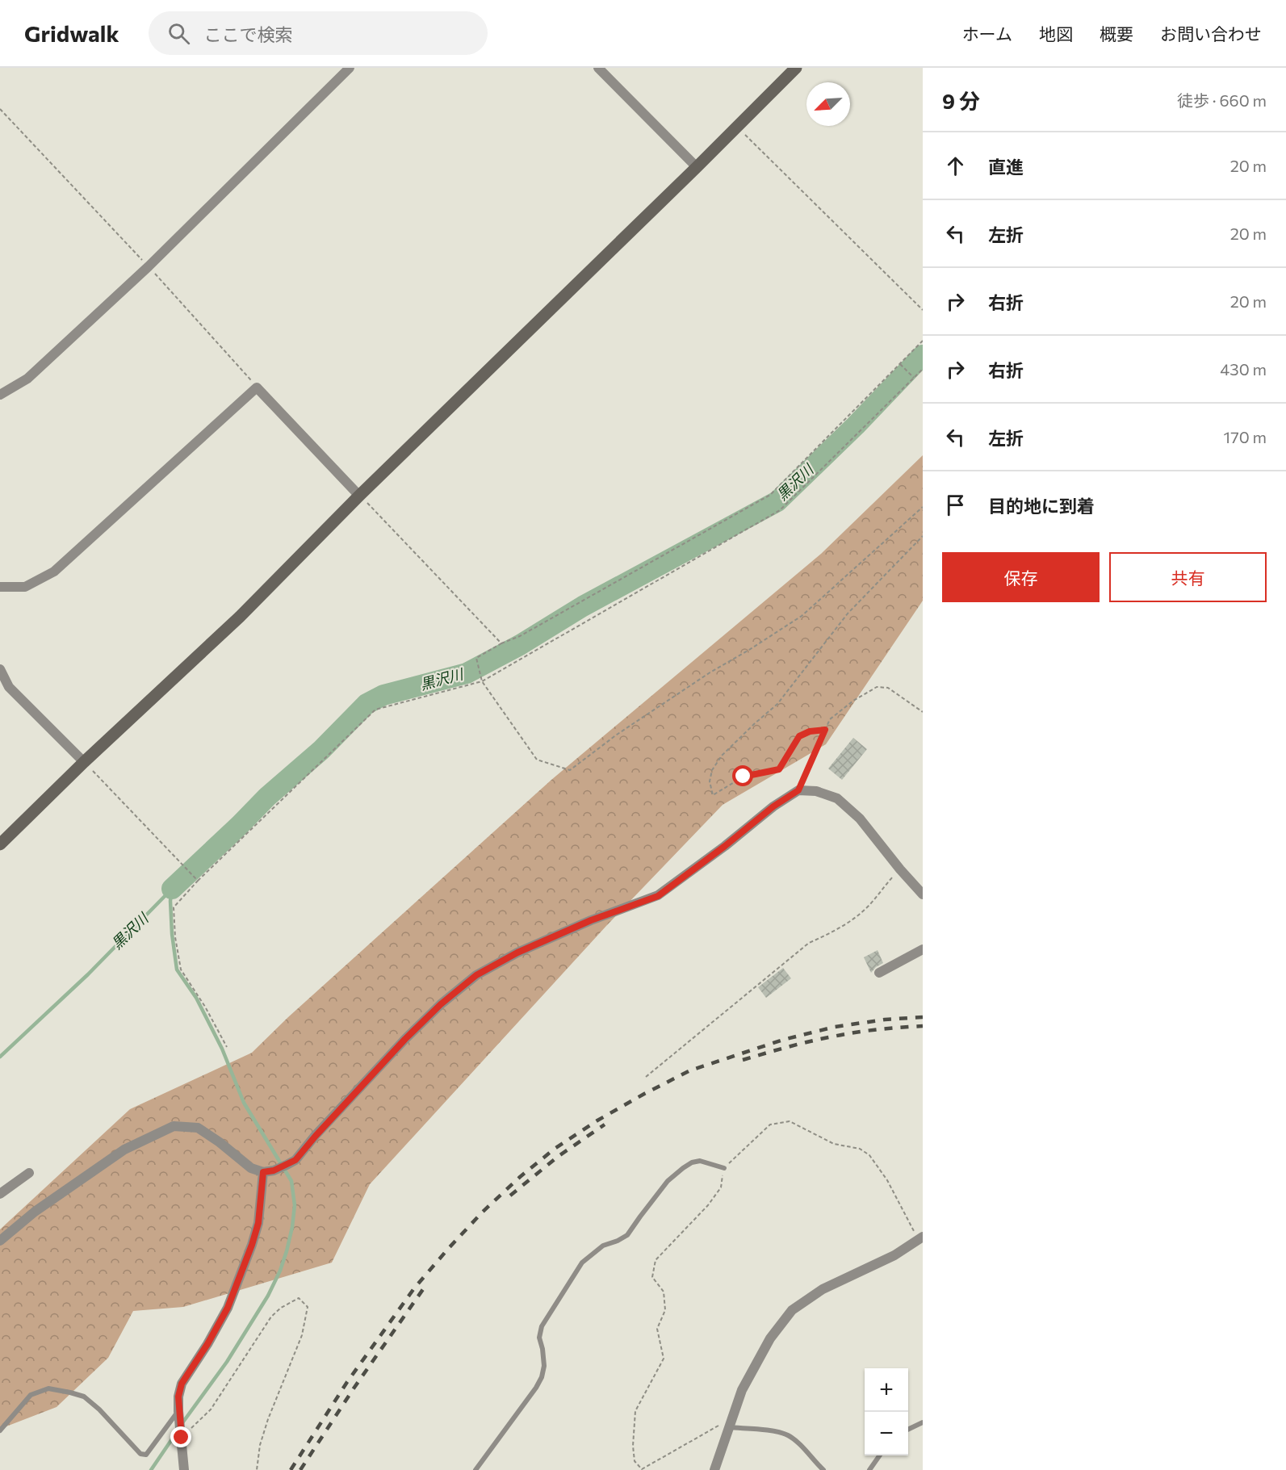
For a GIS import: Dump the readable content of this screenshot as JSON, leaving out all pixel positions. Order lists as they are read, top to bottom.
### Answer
{
  "water": ["黒沢川"],
  "north": "bottom left",
  "page": {
    "header": "Gridwalk",
    "search": "ここで検索",
    "nav": [
      "ホーム",
      "地図",
      "概要",
      "お問い合わせ"
    ],
    "heading": ["9 分", "徒歩 · 660 m"],
    "list": [
      ["直進", "20 m"],
      ["左折", "20 m"],
      ["右折", "20 m"],
      ["右折", "430 m"],
      ["左折", "170 m"],
      "目的地に到着"
    ],
    "buttons": ["保存", "共有"],
    "map_buttons": ["+", "−"]
  }
}
